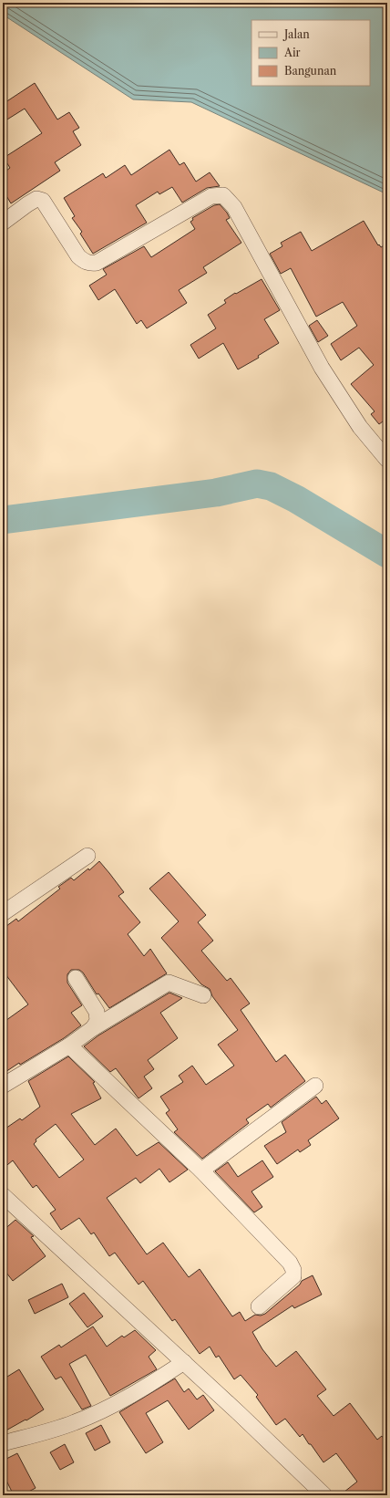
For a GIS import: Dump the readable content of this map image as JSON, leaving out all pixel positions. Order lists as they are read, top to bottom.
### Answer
{
  "legend": ["Jalan", "Air", "Bangunan"]
}
